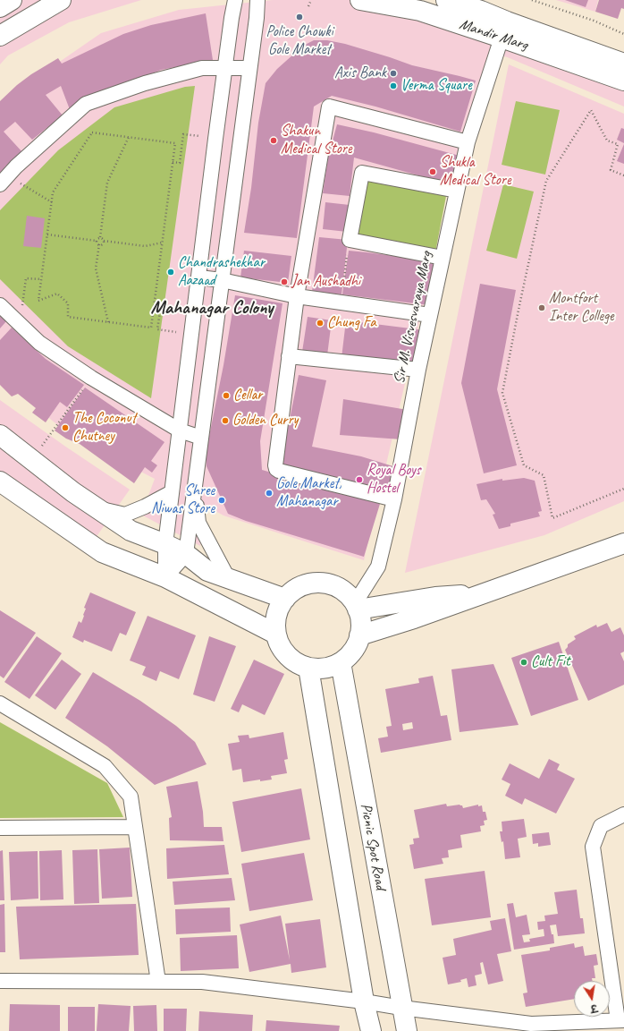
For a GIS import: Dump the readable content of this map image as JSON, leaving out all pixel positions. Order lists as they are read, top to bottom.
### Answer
{
  "streets": {
    "street": ["Mandir Marg", "Sir M. Visvesvaraya Marg", "Picnic Spot Road"]
  },
  "crossings": [
    ["Mandir Marg", "Sir M. Visvesvaraya Marg"],
    ["Sir M. Visvesvaraya Marg", "Picnic Spot Road"]
  ],
  "districts": ["Mahanagar Colony"],
  "places": [
    "Police Chowki Gole Market",
    "Axis Bank",
    "Verma Square",
    "Shakun Medical Store",
    "Shukla Medical Store",
    "Chandrashekhar Aazaad",
    "Jan Aushadhi",
    "Montfort Inter College",
    "Chung Fa",
    "Cellar",
    "Golden Curry",
    "The Coconut Chutney",
    "Royal Boys Hostel",
    "Gole Market, Mahanagar",
    "Shree Niwas Store",
    "Cult Fit"
  ],
  "north": "bottom"
}
